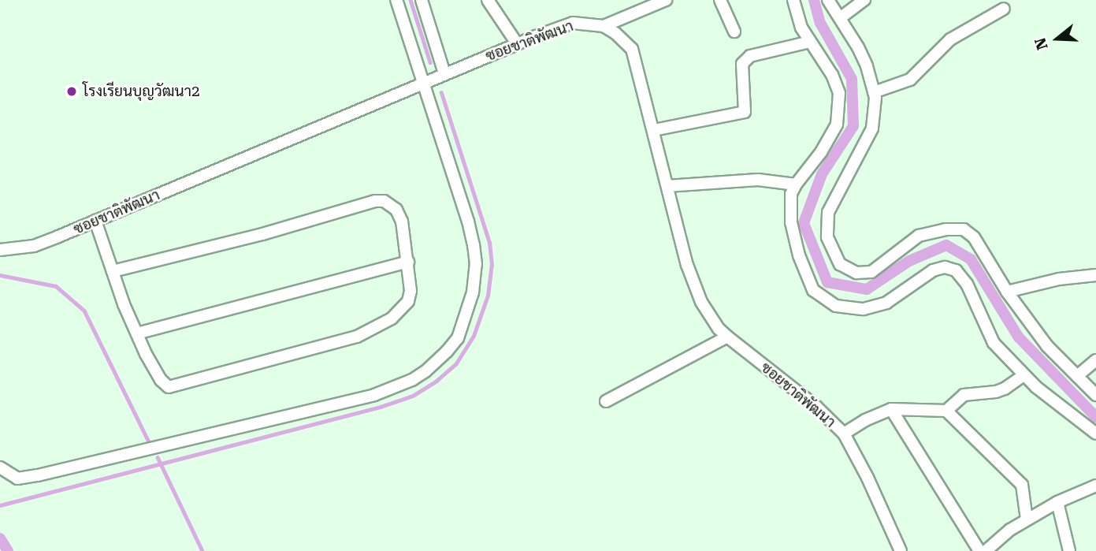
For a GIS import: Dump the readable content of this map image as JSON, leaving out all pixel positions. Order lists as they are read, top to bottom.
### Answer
{
  "streets": {
    "street": ["ซอยชาติพัฒนา"]
  },
  "places": ["โรงเรียนบุญวัฒนา2"],
  "north": "left"
}
